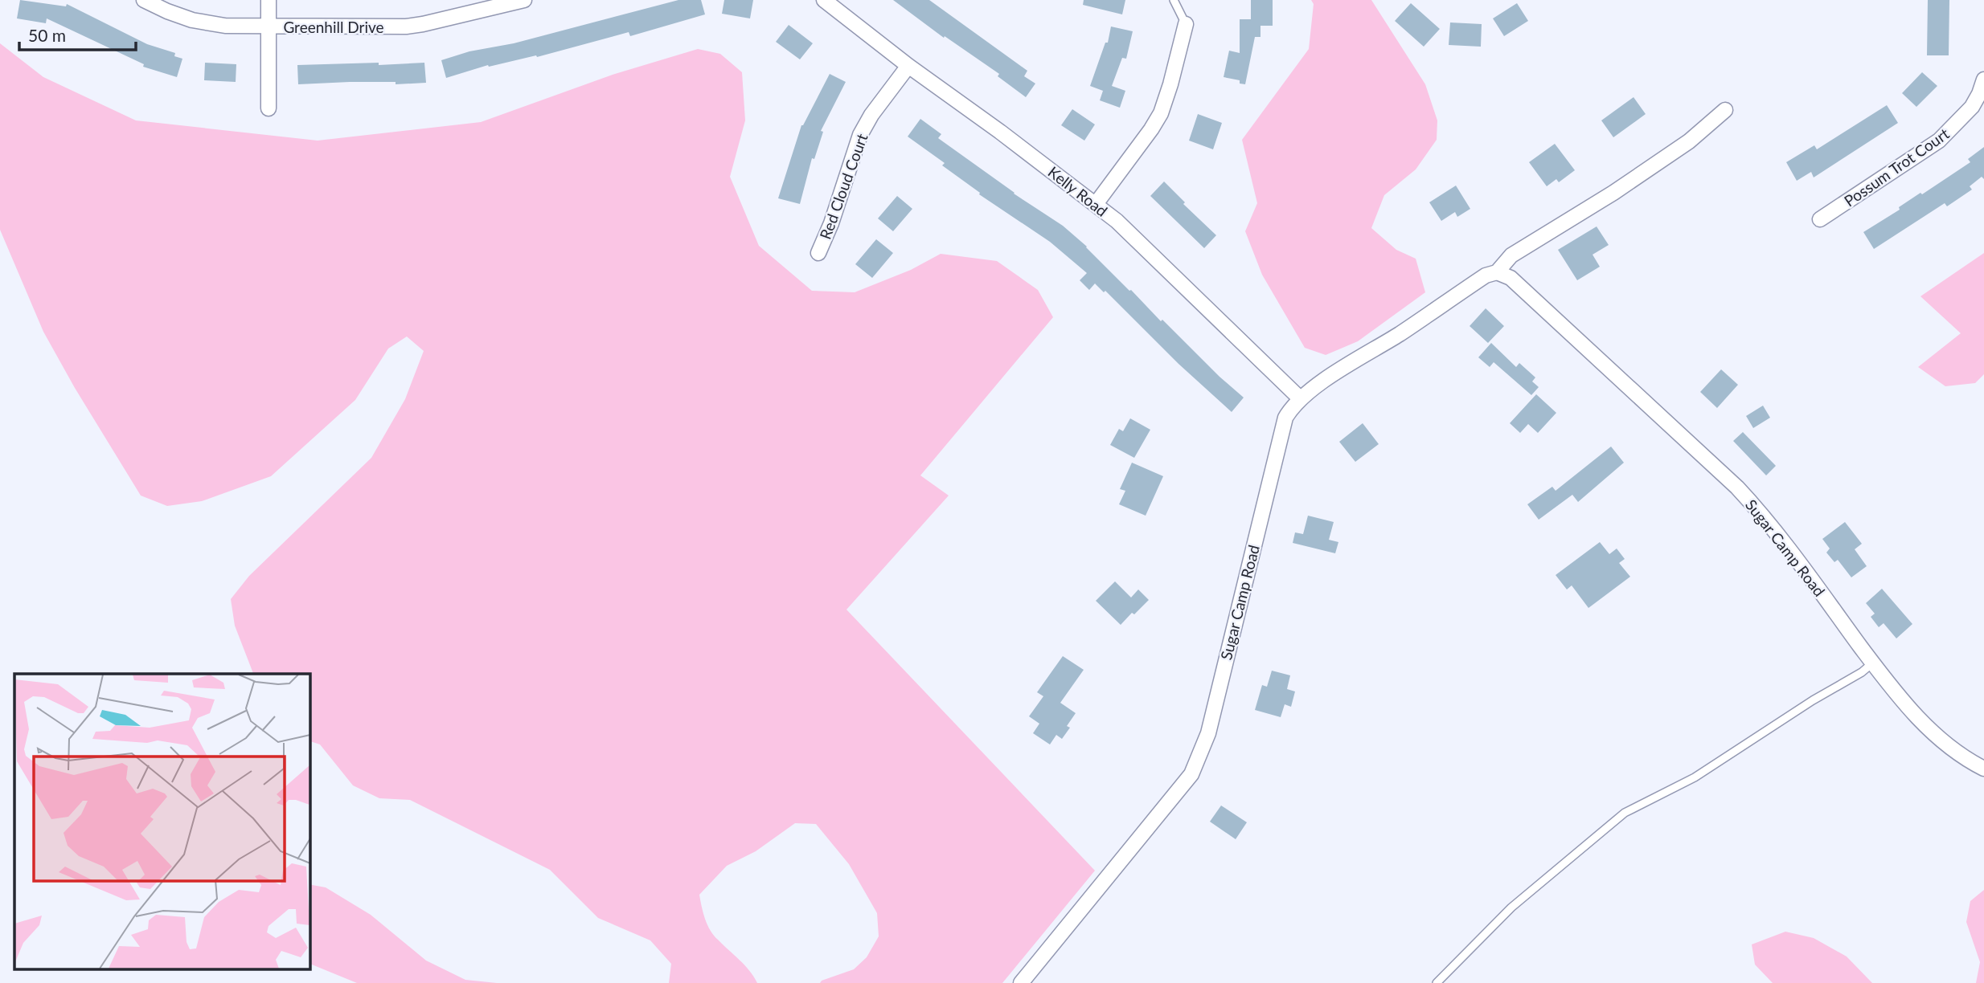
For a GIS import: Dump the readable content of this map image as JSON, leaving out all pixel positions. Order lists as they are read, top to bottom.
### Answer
{
  "streets": {
    "street": [
      "Greenhill Drive",
      "Possum Trot Court",
      "Red Cloud Court",
      "Kelly Road",
      "Sugar Camp Road"
    ]
  },
  "crossings": [
    ["Red Cloud Court", "Kelly Road"],
    ["Kelly Road", "Sugar Camp Road"]
  ],
  "scale_bar": "50 m"
}
